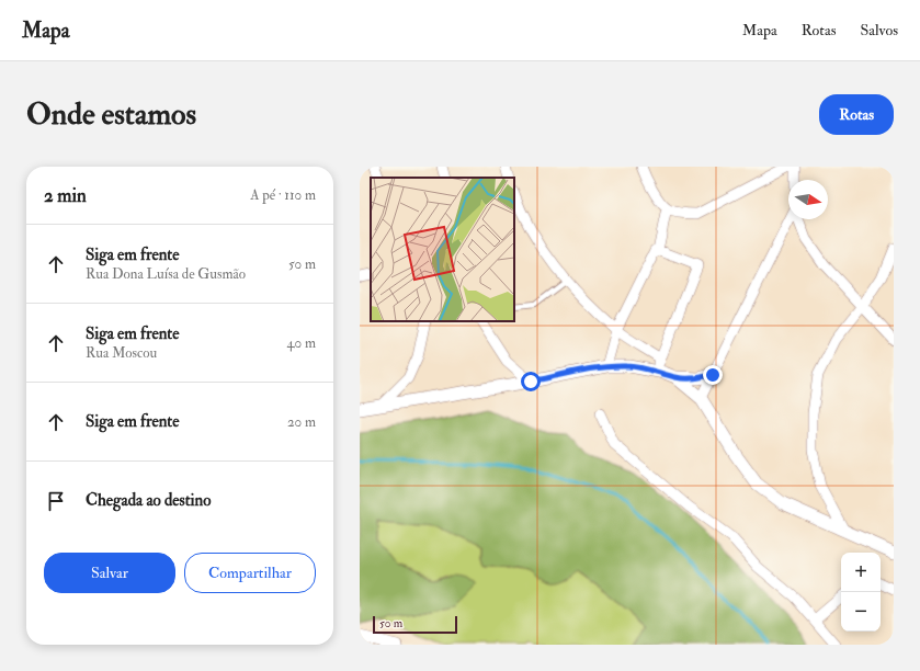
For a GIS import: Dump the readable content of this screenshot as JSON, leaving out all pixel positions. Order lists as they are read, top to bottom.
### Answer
{
  "scale_bar": "50 m",
  "north": "right",
  "page": {
    "header": "Mapa",
    "nav": ["Mapa", "Rotas", "Salvos"],
    "buttons": [
      "Rotas",
      ["Salvar", "Compartilhar"]
    ],
    "title": "Onde estamos",
    "heading": ["2 min", "A pé · 110 m"],
    "list": [
      ["Siga em frente", "Rua Dona Luísa de Gusmão", "50 m"],
      ["Siga em frente", "Rua Moscou", "40 m"],
      ["Siga em frente", "20 m"],
      "Chegada ao destino"
    ],
    "map_buttons": ["+", "−"],
    "scale": "50 m"
  }
}
